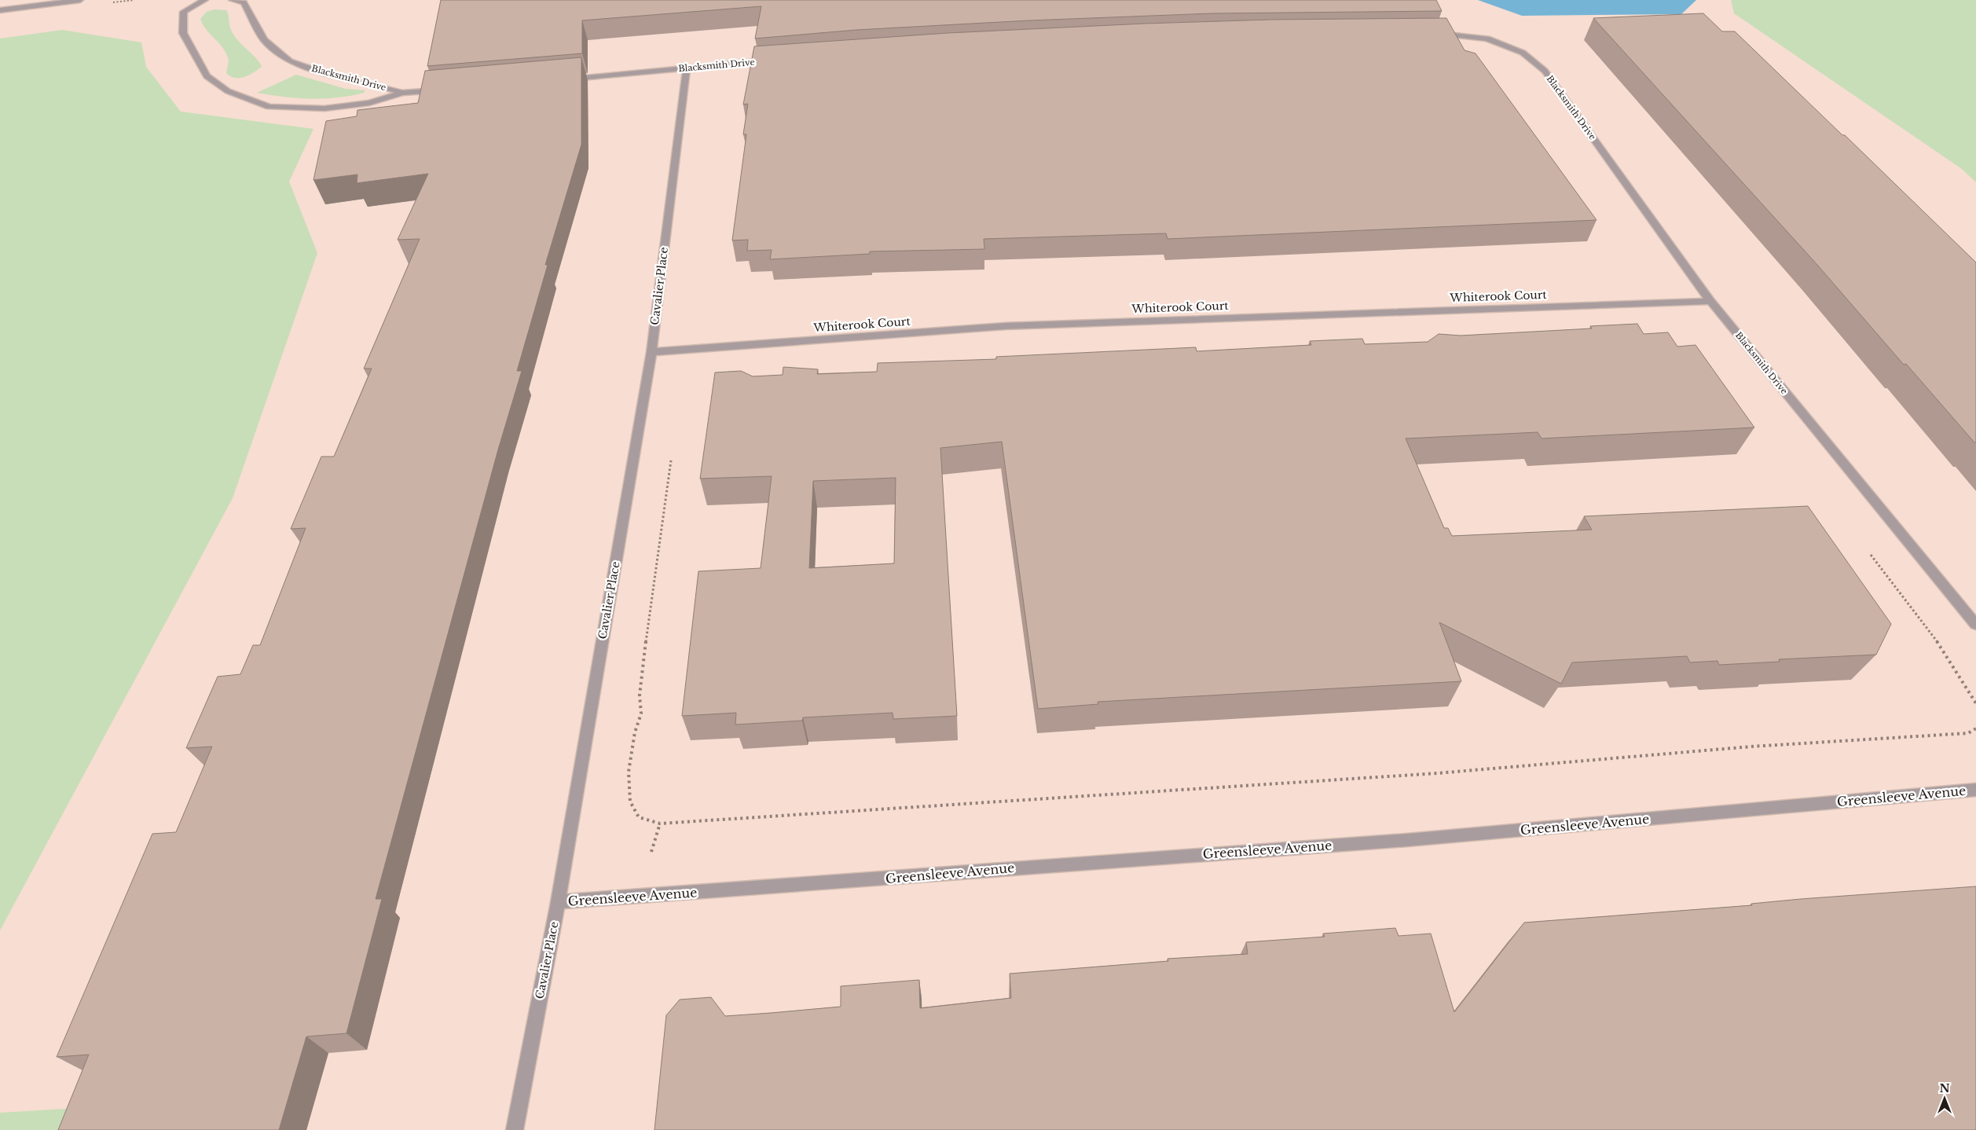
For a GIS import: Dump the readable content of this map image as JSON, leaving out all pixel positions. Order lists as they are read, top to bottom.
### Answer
{
  "streets": {
    "street": [
      "Blacksmith Drive",
      "Cavalier Place",
      "Whiterook Court",
      "Greensleeve Avenue"
    ]
  },
  "crossings": [
    ["Blacksmith Drive", "Cavalier Place"],
    ["Blacksmith Drive", "Whiterook Court"],
    ["Cavalier Place", "Whiterook Court"],
    ["Cavalier Place", "Greensleeve Avenue"]
  ],
  "north": "top"
}
